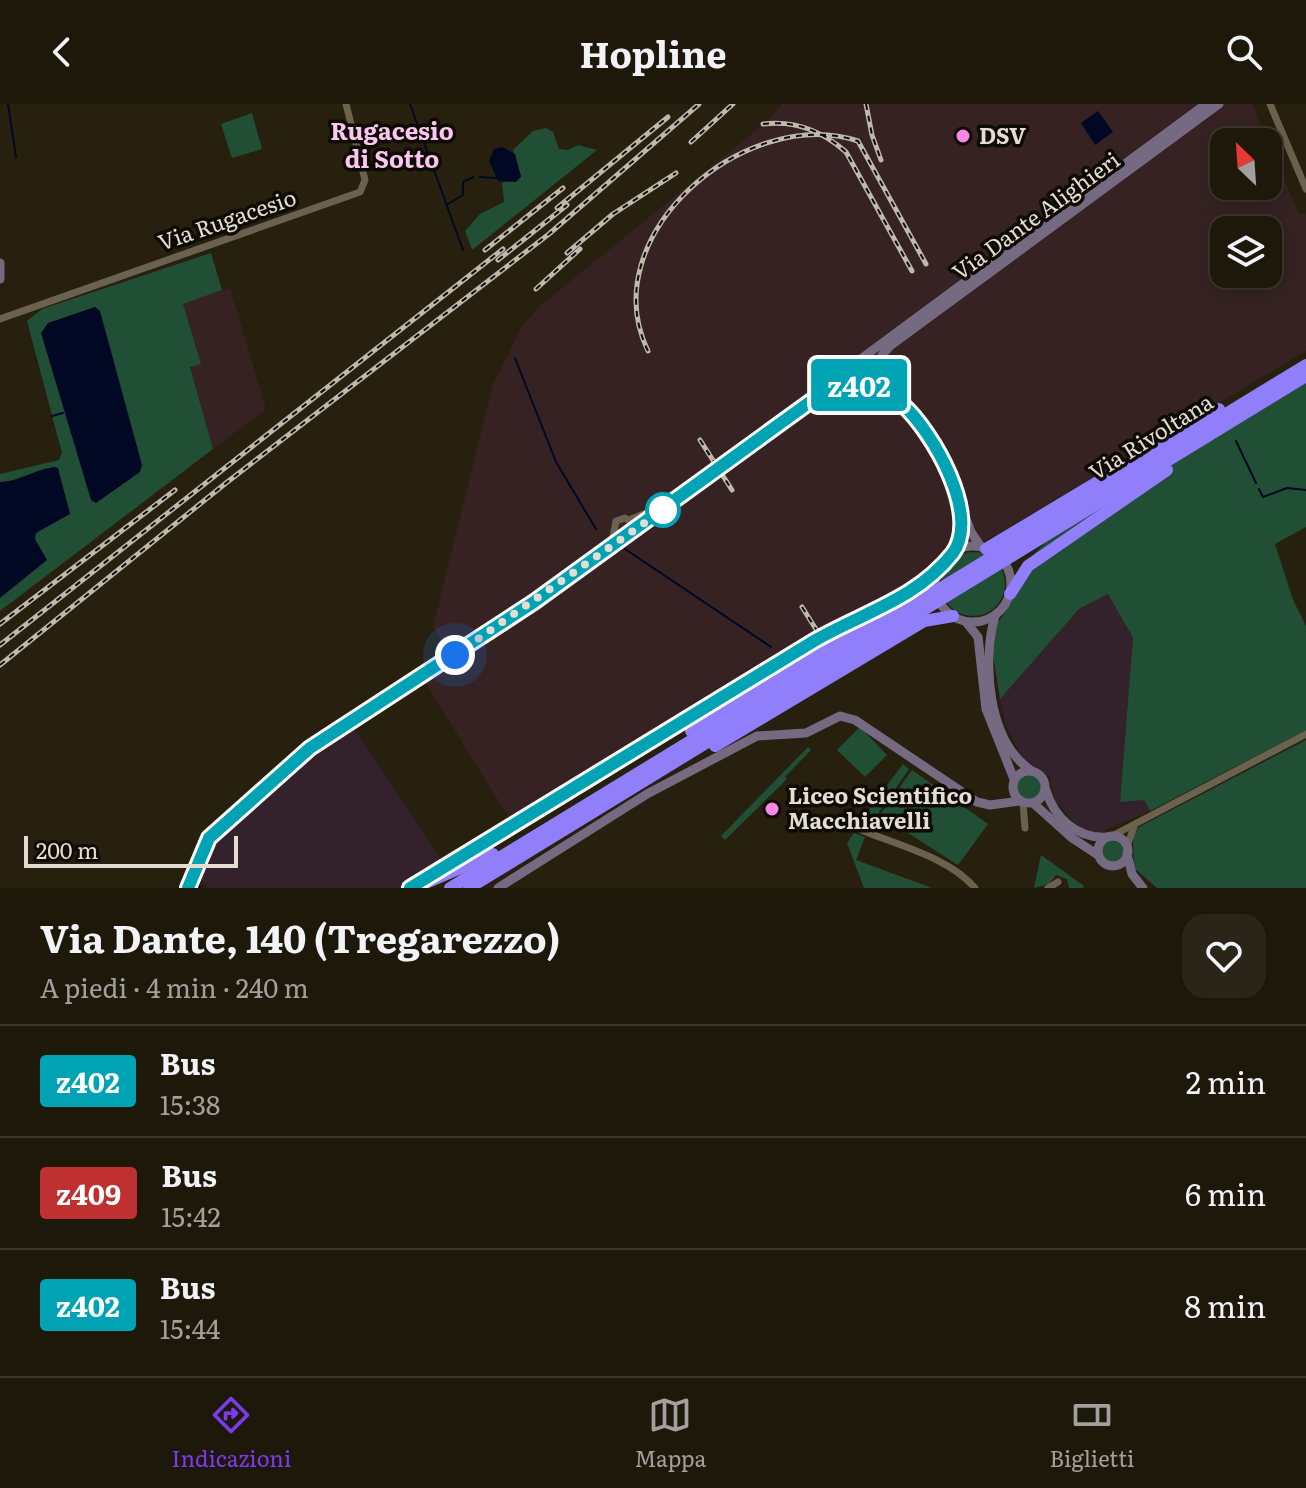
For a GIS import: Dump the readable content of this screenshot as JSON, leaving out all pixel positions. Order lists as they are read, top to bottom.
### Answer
{
  "streets": {
    "highway": ["Via Rivoltana"],
    "street": ["Via Dante Alighieri", "Via Rugacesio"]
  },
  "districts": ["Rugacesio di Sotto"],
  "places": ["DSV", "Liceo Scientifico Macchiavelli"],
  "lines": ["bus line z402"],
  "scale_bar": "200 m",
  "north": "top left",
  "page": {
    "header": "Hopline",
    "on_map": "z402",
    "scale": "200 m",
    "heading": ["Via Dante, 140 (Tregarezzo)", "A piedi · 4 min · 240 m"],
    "list": [
      {
        "mark": "z402",
        "name": "Bus",
        "note": "15:38",
        "value": "2 min"
      },
      {
        "mark": "z409",
        "name": "Bus",
        "note": "15:42",
        "value": "6 min"
      },
      {
        "mark": "z402",
        "name": "Bus",
        "note": "15:44",
        "value": "8 min"
      }
    ],
    "tabs": ["Indicazioni", "Mappa", "Biglietti"]
  }
}
